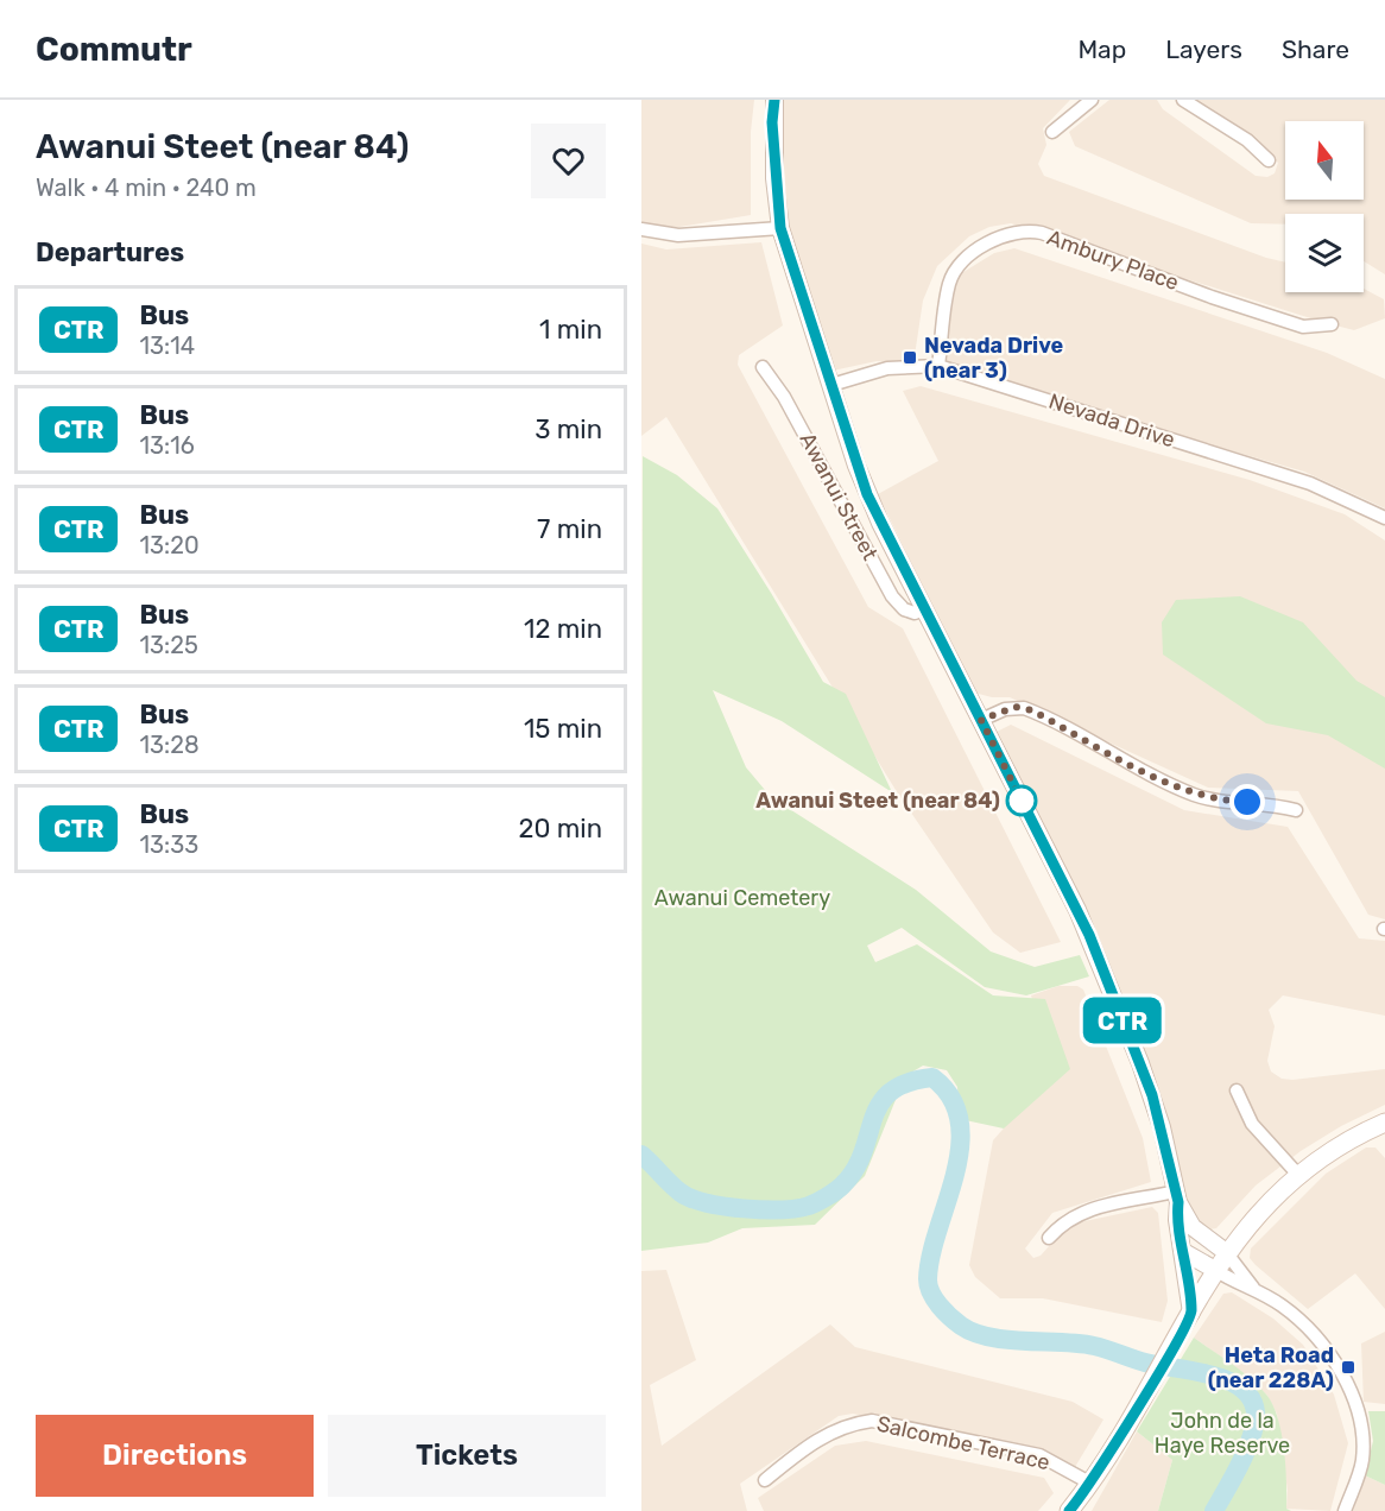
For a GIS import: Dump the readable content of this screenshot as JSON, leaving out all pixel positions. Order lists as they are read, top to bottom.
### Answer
{
  "streets": {
    "street": [
      "Ambury Place",
      "Nevada Drive",
      "Awanui Street",
      "Salcombe Terrace"
    ]
  },
  "crossings": [
    ["Ambury Place", "Nevada Drive"],
    ["Nevada Drive", "Awanui Street"]
  ],
  "parks": ["Awanui Cemetery", "John de la Haye Reserve"],
  "places": {
    "transit": ["Nevada Drive (near 3)", "Heta Road (near 228A)"],
    "other": ["Awanui Steet (near 84)"]
  },
  "lines": ["bus line CTR"],
  "north": "top",
  "page": {
    "header": "Commutr",
    "nav": ["Map", "Layers", "Share"],
    "heading": [
      ["Awanui Steet (near 84)", "Walk · 4 min · 240 m"],
      "Departures"
    ],
    "on_map": "CTR",
    "list": [
      {
        "mark": "CTR",
        "name": "Bus",
        "note": "13:14",
        "value": "1 min"
      },
      {
        "mark": "CTR",
        "name": "Bus",
        "note": "13:16",
        "value": "3 min"
      },
      {
        "mark": "CTR",
        "name": "Bus",
        "note": "13:20",
        "value": "7 min"
      },
      {
        "mark": "CTR",
        "name": "Bus",
        "note": "13:25",
        "value": "12 min"
      },
      {
        "mark": "CTR",
        "name": "Bus",
        "note": "13:28",
        "value": "15 min"
      },
      {
        "mark": "CTR",
        "name": "Bus",
        "note": "13:33",
        "value": "20 min"
      }
    ],
    "buttons": ["Directions", "Tickets"]
  }
}
